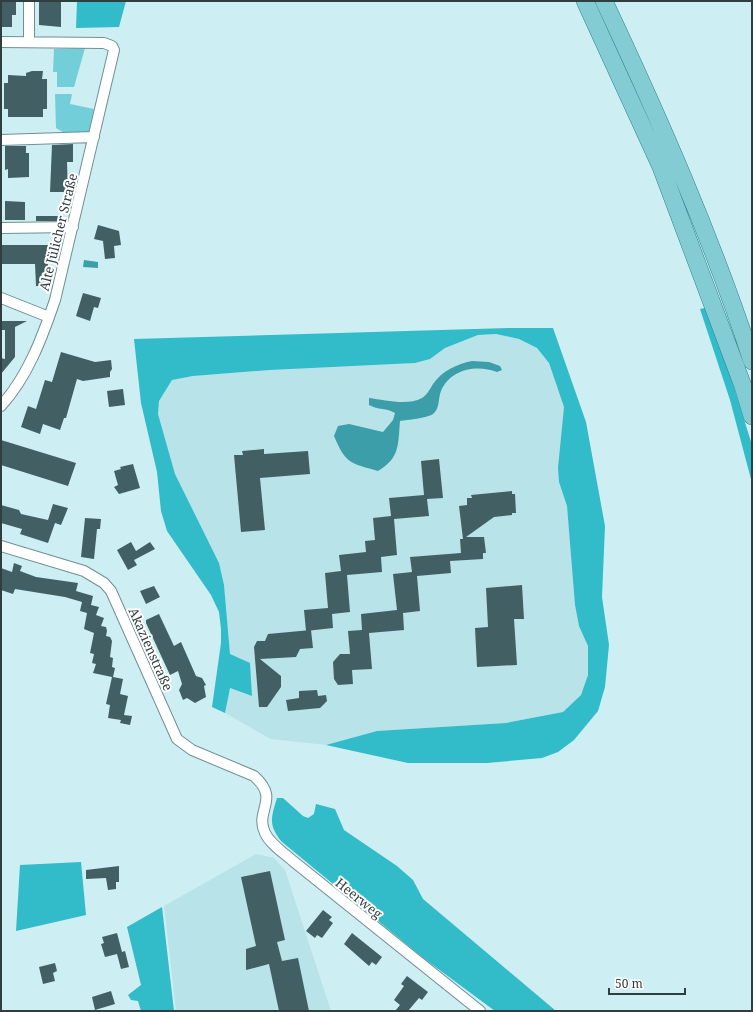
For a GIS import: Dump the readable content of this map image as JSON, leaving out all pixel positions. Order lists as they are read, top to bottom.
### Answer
{
  "streets": {
    "street": ["Alte Jülicher Straße", "Akazienstraße", "Heerweg"]
  },
  "crossings": [
    ["Akazienstraße", "Heerweg"]
  ],
  "scale_bar": "50 m"
}
